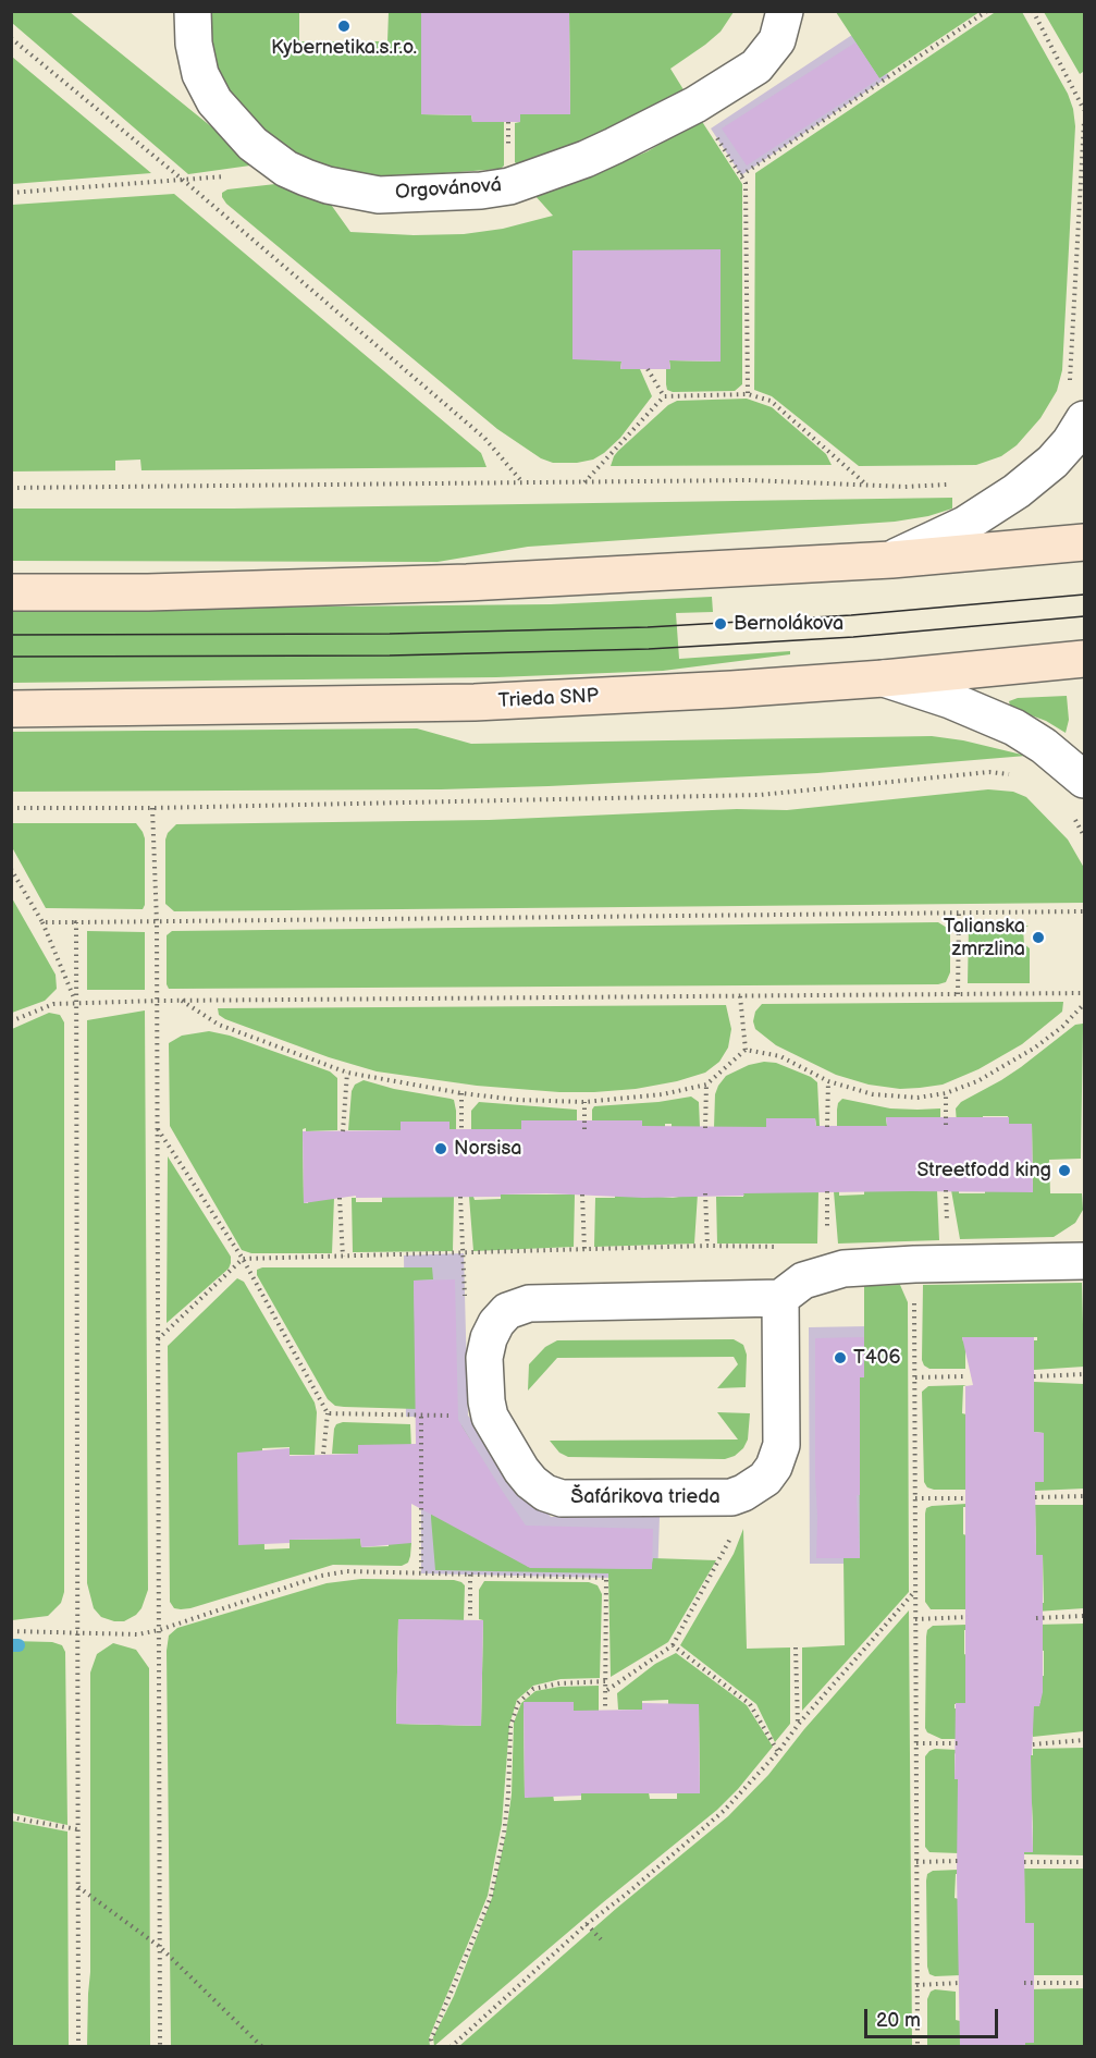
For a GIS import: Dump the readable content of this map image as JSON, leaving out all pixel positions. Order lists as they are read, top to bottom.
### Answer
{
  "streets": {
    "street": ["Orgovánová", "Trieda SNP", "Šafárikova trieda"]
  },
  "places": [
    "Kybernetika.s.r.o.",
    "Bernolákova",
    "Talianska zmrzlina",
    "Norsisa",
    "Streetfodd king",
    "T406"
  ],
  "scale_bar": "20 m"
}
